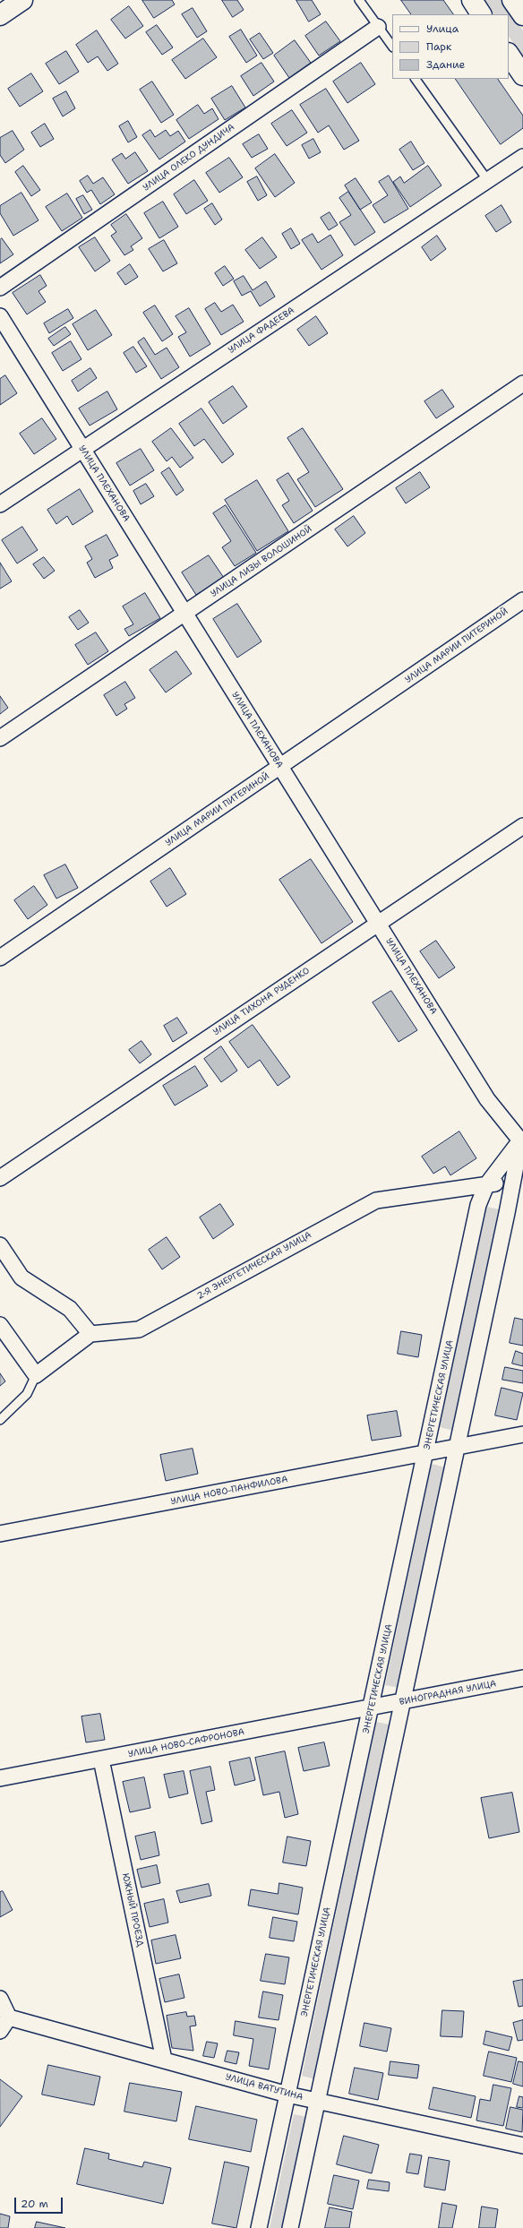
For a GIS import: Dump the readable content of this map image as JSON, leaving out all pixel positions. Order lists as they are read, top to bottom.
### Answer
{
  "streets": {
    "street": [
      "УЛИЦА ОЛЕКО ДУНДИЧА",
      "УЛИЦА ФАДЕЕВА",
      "УЛИЦА ПЛЕХАНОВА",
      "УЛИЦА ЛИЗЫ ВОЛОШИНОЙ",
      "УЛИЦА МАРИИ ПИТЕРИНОЙ",
      "УЛИЦА ТИХОНА РУДЕНКО",
      "2-Я ЭНЕРГЕТИЧЕСКАЯ УЛИЦА",
      "ЭНЕРГЕТИЧЕСКАЯ УЛИЦА",
      "УЛИЦА НОВО-ПАНФИЛОВА",
      "ВИНОГРАДНАЯ УЛИЦА",
      "УЛИЦА НОВО-САФРОНОВА",
      "ЮЖНЫЙ ПРОЕЗД",
      "УЛИЦА ВАТУТИНА"
    ]
  },
  "crossings": [
    ["УЛИЦА ФАДЕЕВА", "УЛИЦА ПЛЕХАНОВА"],
    ["УЛИЦА ПЛЕХАНОВА", "УЛИЦА ЛИЗЫ ВОЛОШИНОЙ"],
    ["УЛИЦА ПЛЕХАНОВА", "УЛИЦА МАРИИ ПИТЕРИНОЙ"],
    ["УЛИЦА ПЛЕХАНОВА", "УЛИЦА ТИХОНА РУДЕНКО"],
    ["УЛИЦА ПЛЕХАНОВА", "ЭНЕРГЕТИЧЕСКАЯ УЛИЦА"],
    ["2-Я ЭНЕРГЕТИЧЕСКАЯ УЛИЦА", "ЭНЕРГЕТИЧЕСКАЯ УЛИЦА"],
    ["ЭНЕРГЕТИЧЕСКАЯ УЛИЦА", "УЛИЦА НОВО-ПАНФИЛОВА"],
    ["ЭНЕРГЕТИЧЕСКАЯ УЛИЦА", "ВИНОГРАДНАЯ УЛИЦА"],
    ["ЭНЕРГЕТИЧЕСКАЯ УЛИЦА", "УЛИЦА НОВО-САФРОНОВА"],
    ["ЭНЕРГЕТИЧЕСКАЯ УЛИЦА", "УЛИЦА ВАТУТИНА"],
    ["ВИНОГРАДНАЯ УЛИЦА", "УЛИЦА НОВО-САФРОНОВА"],
    ["УЛИЦА НОВО-САФРОНОВА", "ЮЖНЫЙ ПРОЕЗД"],
    ["ЮЖНЫЙ ПРОЕЗД", "УЛИЦА ВАТУТИНА"]
  ],
  "legend": ["Улица", "Парк", "Здание"],
  "scale_bar": "20 m"
}
